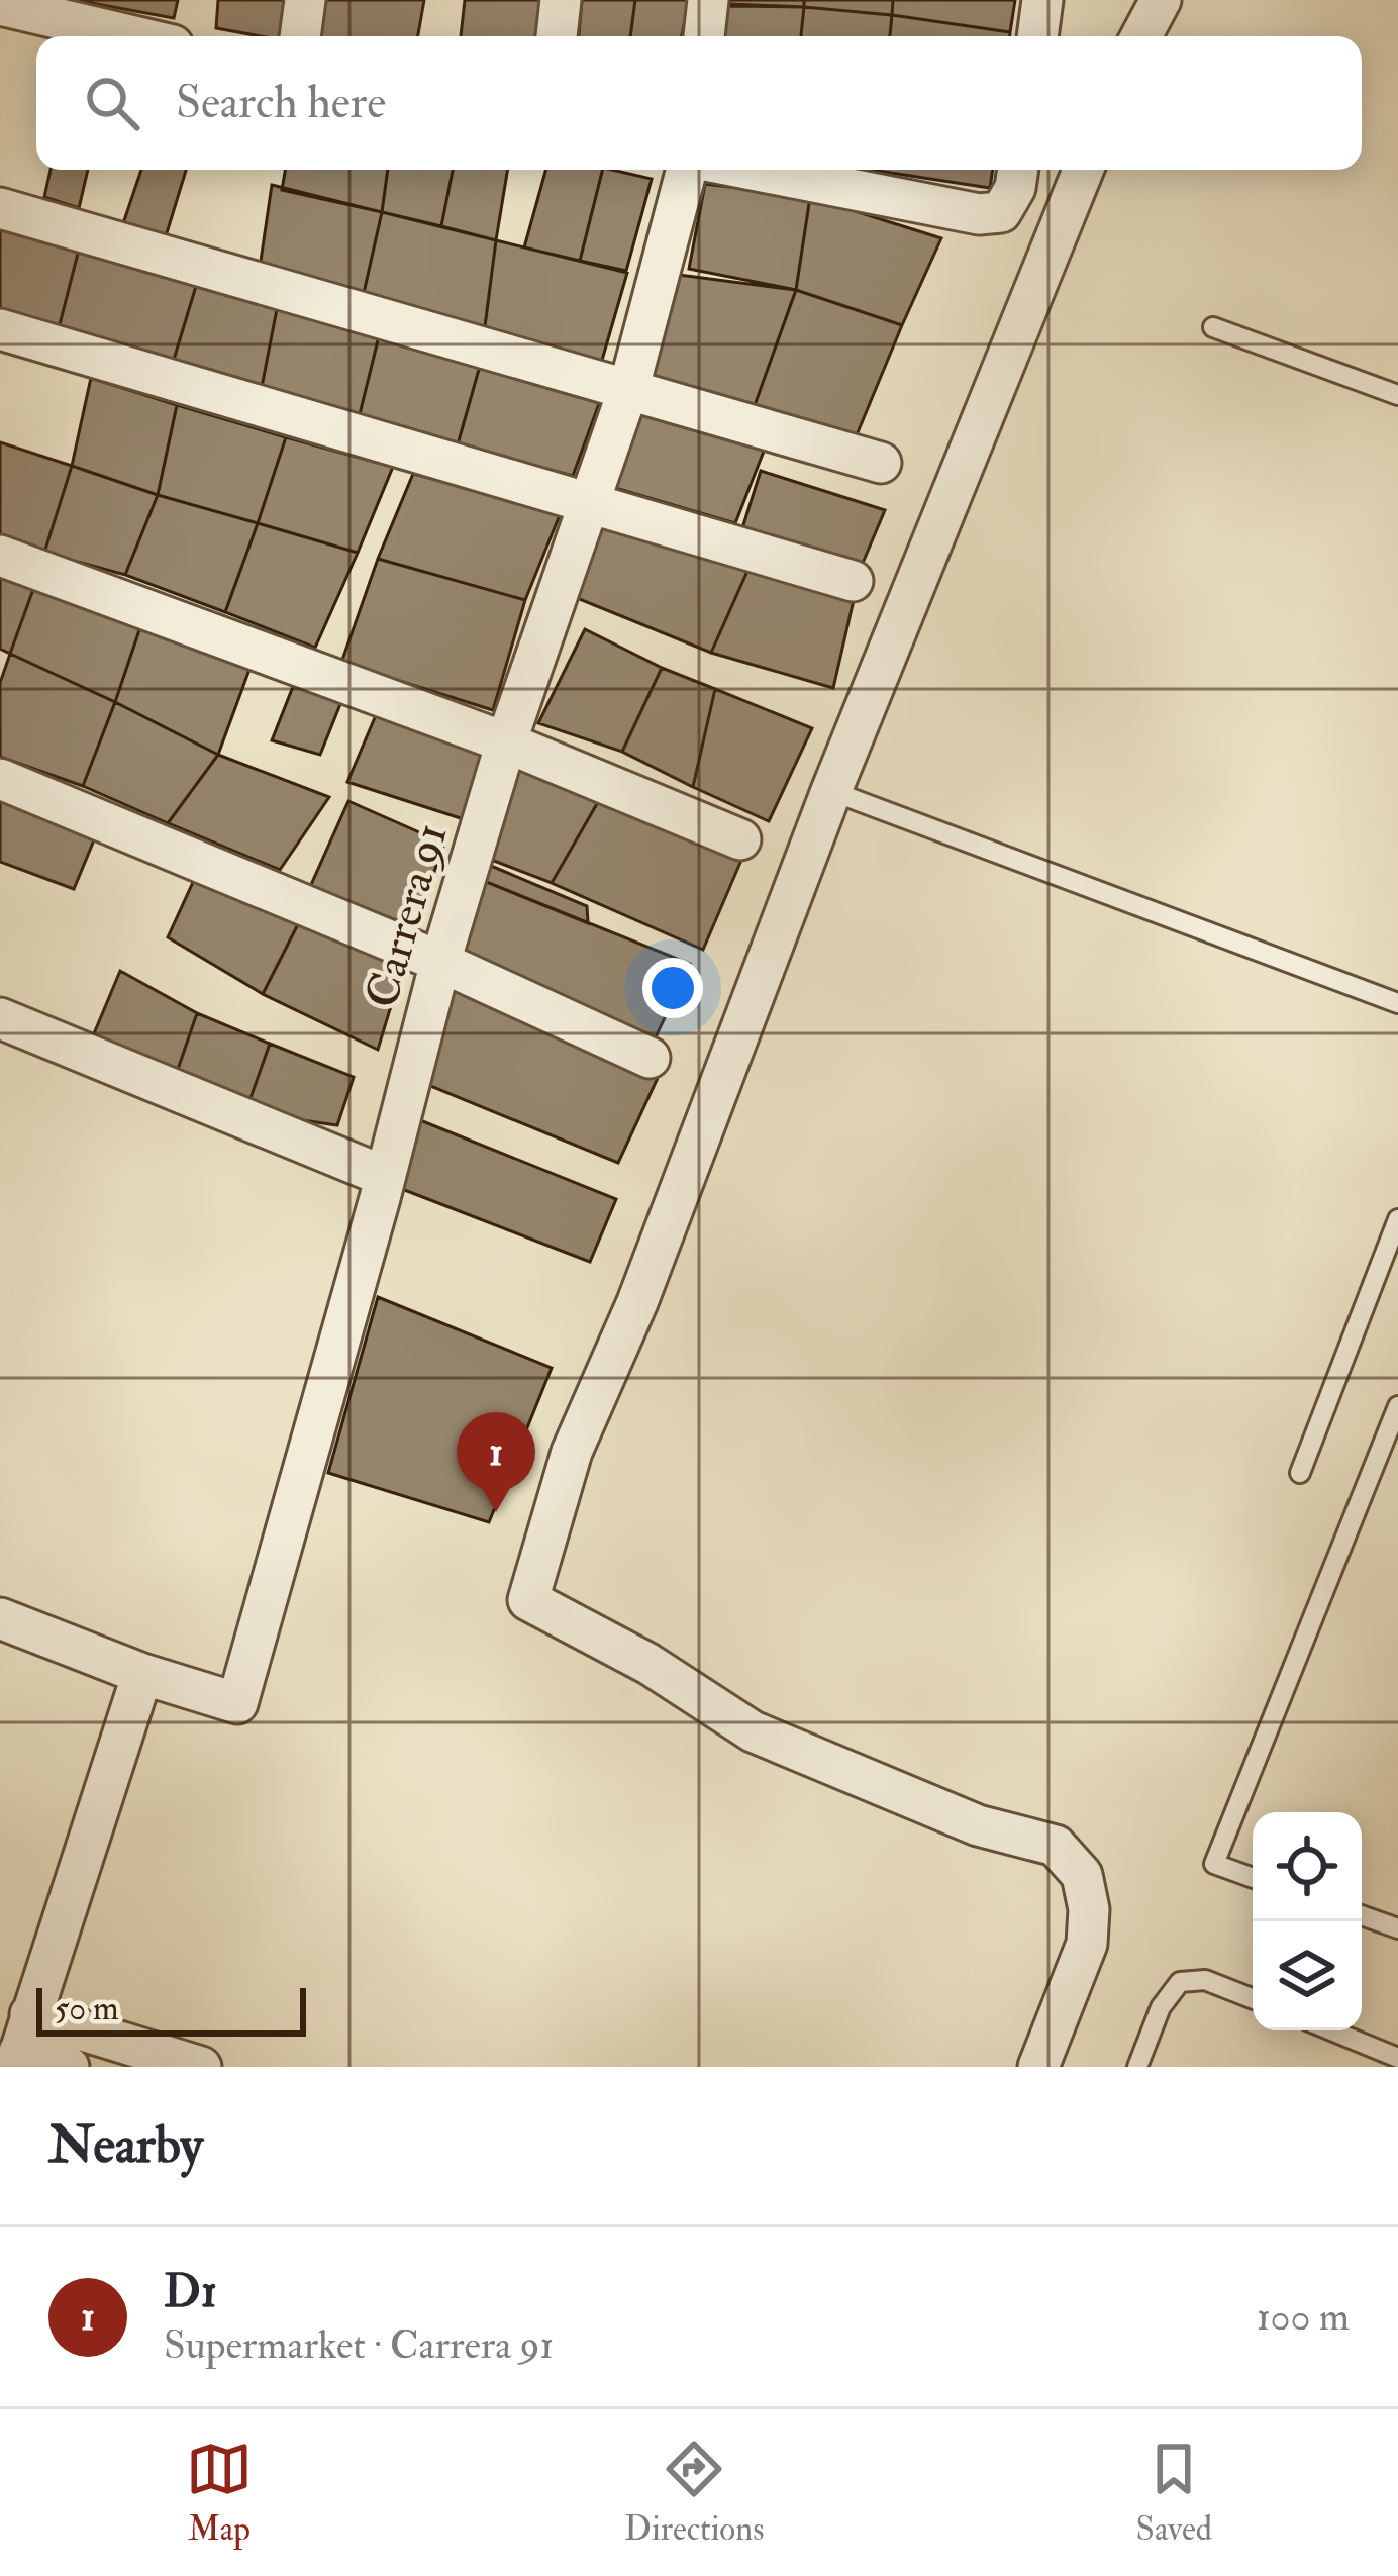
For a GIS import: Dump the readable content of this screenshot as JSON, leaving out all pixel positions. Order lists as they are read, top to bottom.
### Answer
{
  "streets": {
    "street": ["Carrera 91"]
  },
  "scale_bar": "50 m",
  "page": {
    "search": "Search here",
    "pins": "1",
    "scale": "50 m",
    "heading": "Nearby",
    "list": [
      {
        "mark": "1",
        "name": "D1",
        "note": "Supermarket · Carrera 91",
        "value": "100 m"
      }
    ],
    "nav": ["Map", "Directions", "Saved"]
  }
}
